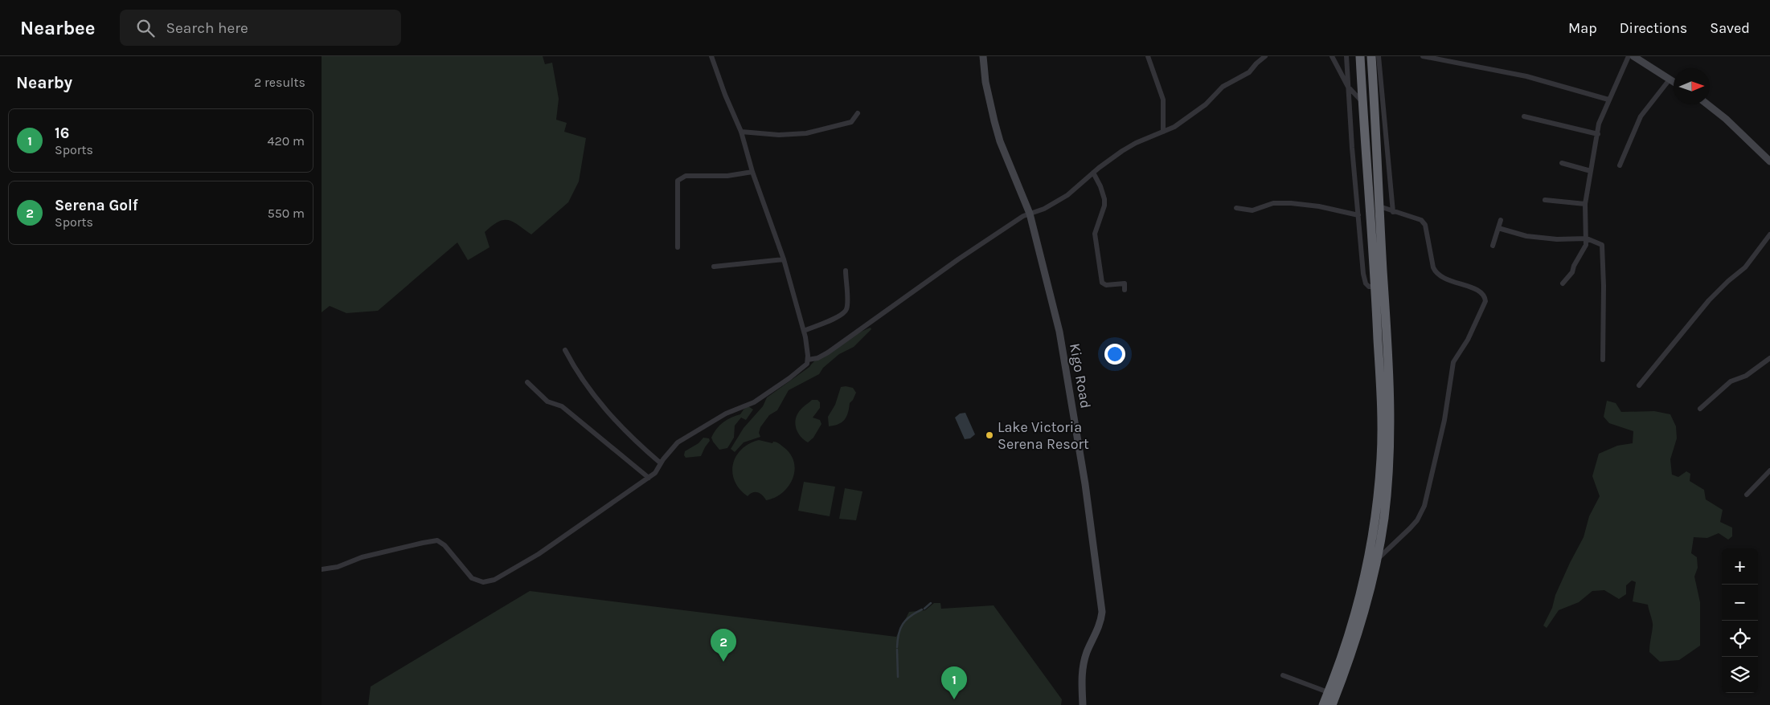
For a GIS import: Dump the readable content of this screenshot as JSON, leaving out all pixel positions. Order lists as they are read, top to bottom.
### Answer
{
  "streets": {
    "street": ["Kigo Road"]
  },
  "places": ["Lake Victoria Serena Resort"],
  "north": "right",
  "page": {
    "header": "Nearbee",
    "search": "Search here",
    "nav": ["Map", "Directions", "Saved"],
    "heading": ["Nearby", "2 results"],
    "list": [
      {
        "mark": "1",
        "name": "16",
        "note": "Sports",
        "value": "420 m"
      },
      {
        "mark": "2",
        "name": "Serena Golf",
        "note": "Sports",
        "value": "550 m"
      }
    ],
    "map_buttons": ["+", "−"],
    "pins": ["2", "1"]
  }
}
